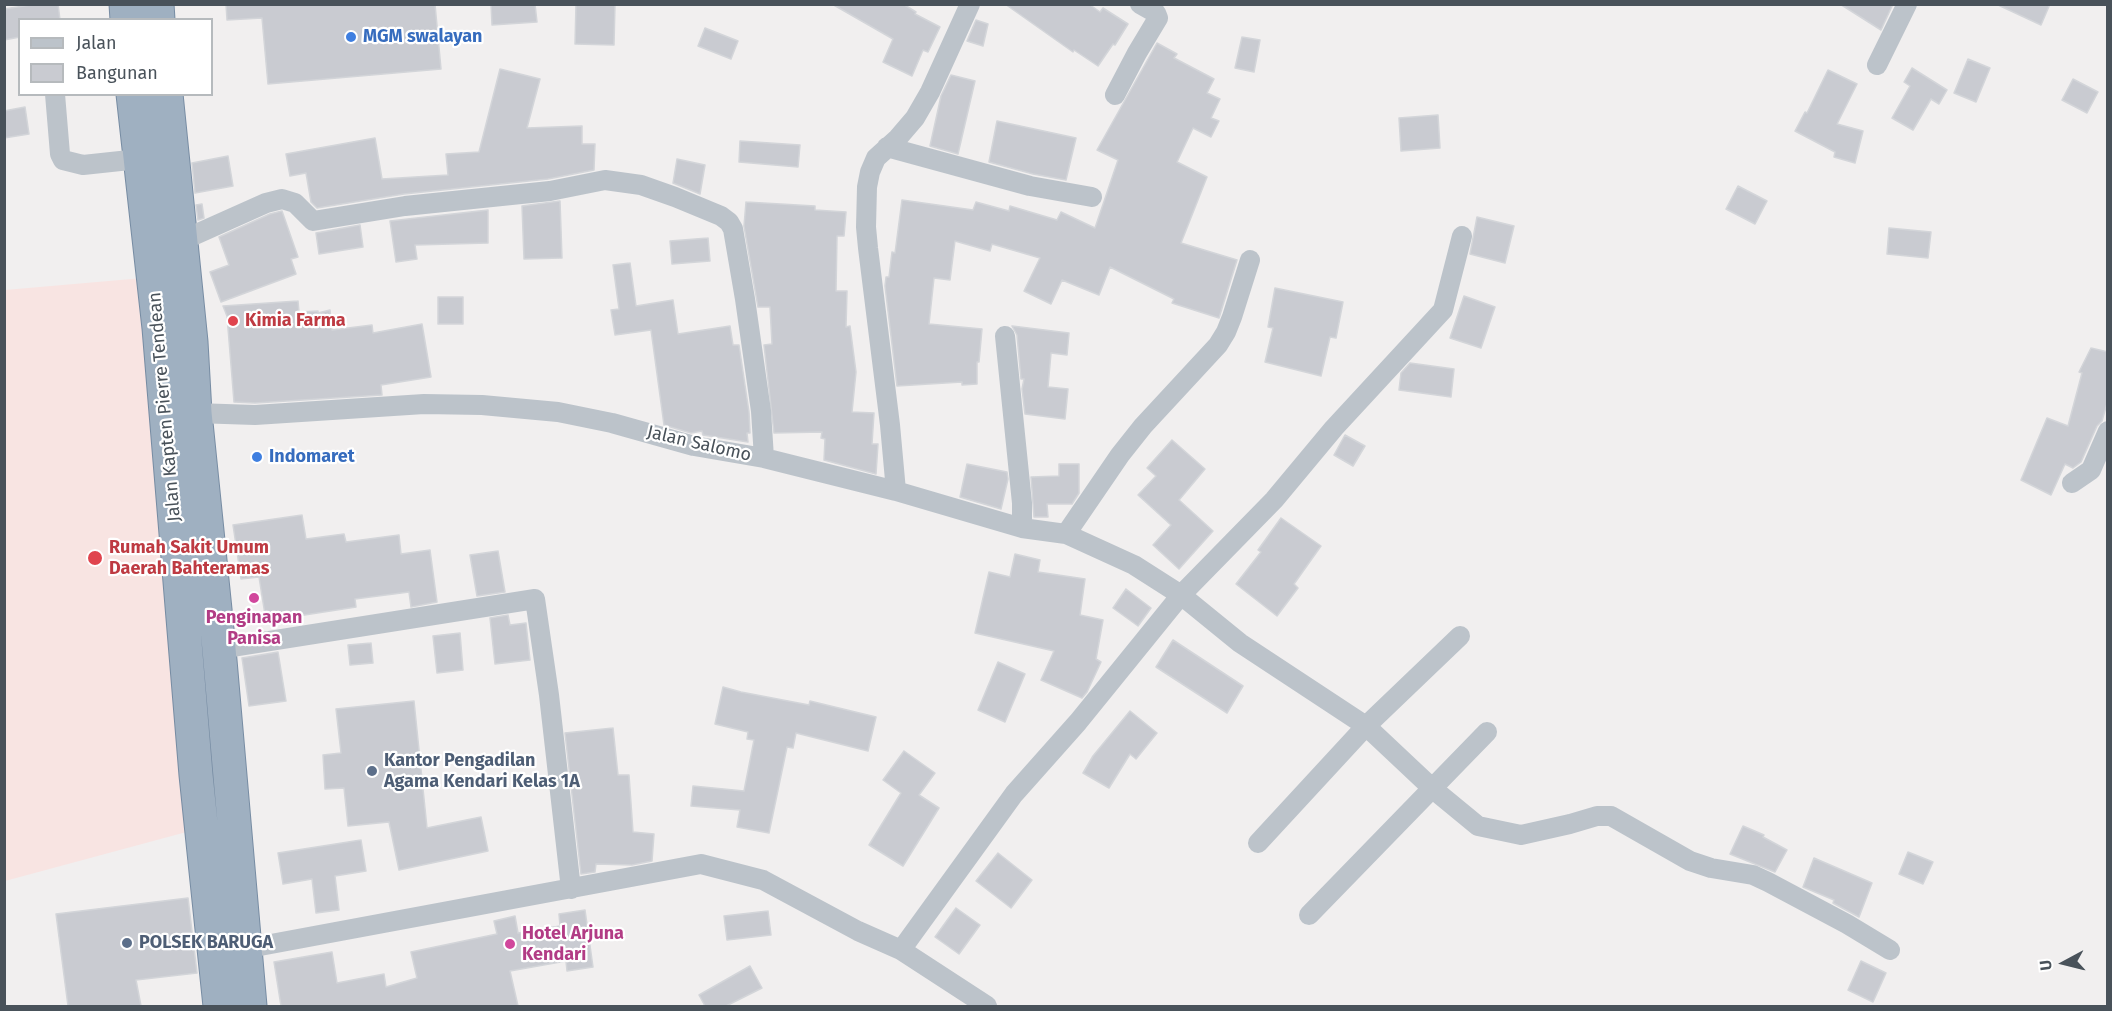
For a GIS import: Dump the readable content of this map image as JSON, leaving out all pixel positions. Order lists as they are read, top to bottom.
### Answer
{
  "streets": {
    "highway": ["Jalan Kapten Pierre Tendean"],
    "street": ["Jalan Salomo"]
  },
  "crossings": [
    ["Jalan Kapten Pierre Tendean", "Jalan Salomo"]
  ],
  "places": [
    "MGM swalayan",
    "Kimia Farma",
    "Indomaret",
    "Rumah Sakit Umum Daerah Bahteramas",
    "Penginapan Panisa",
    "Kantor Pengadilan Agama Kendari Kelas 1A",
    "POLSEK BARUGA",
    "Hotel Arjuna Kendari"
  ],
  "legend": ["Jalan", "Bangunan"],
  "north": "left"
}
